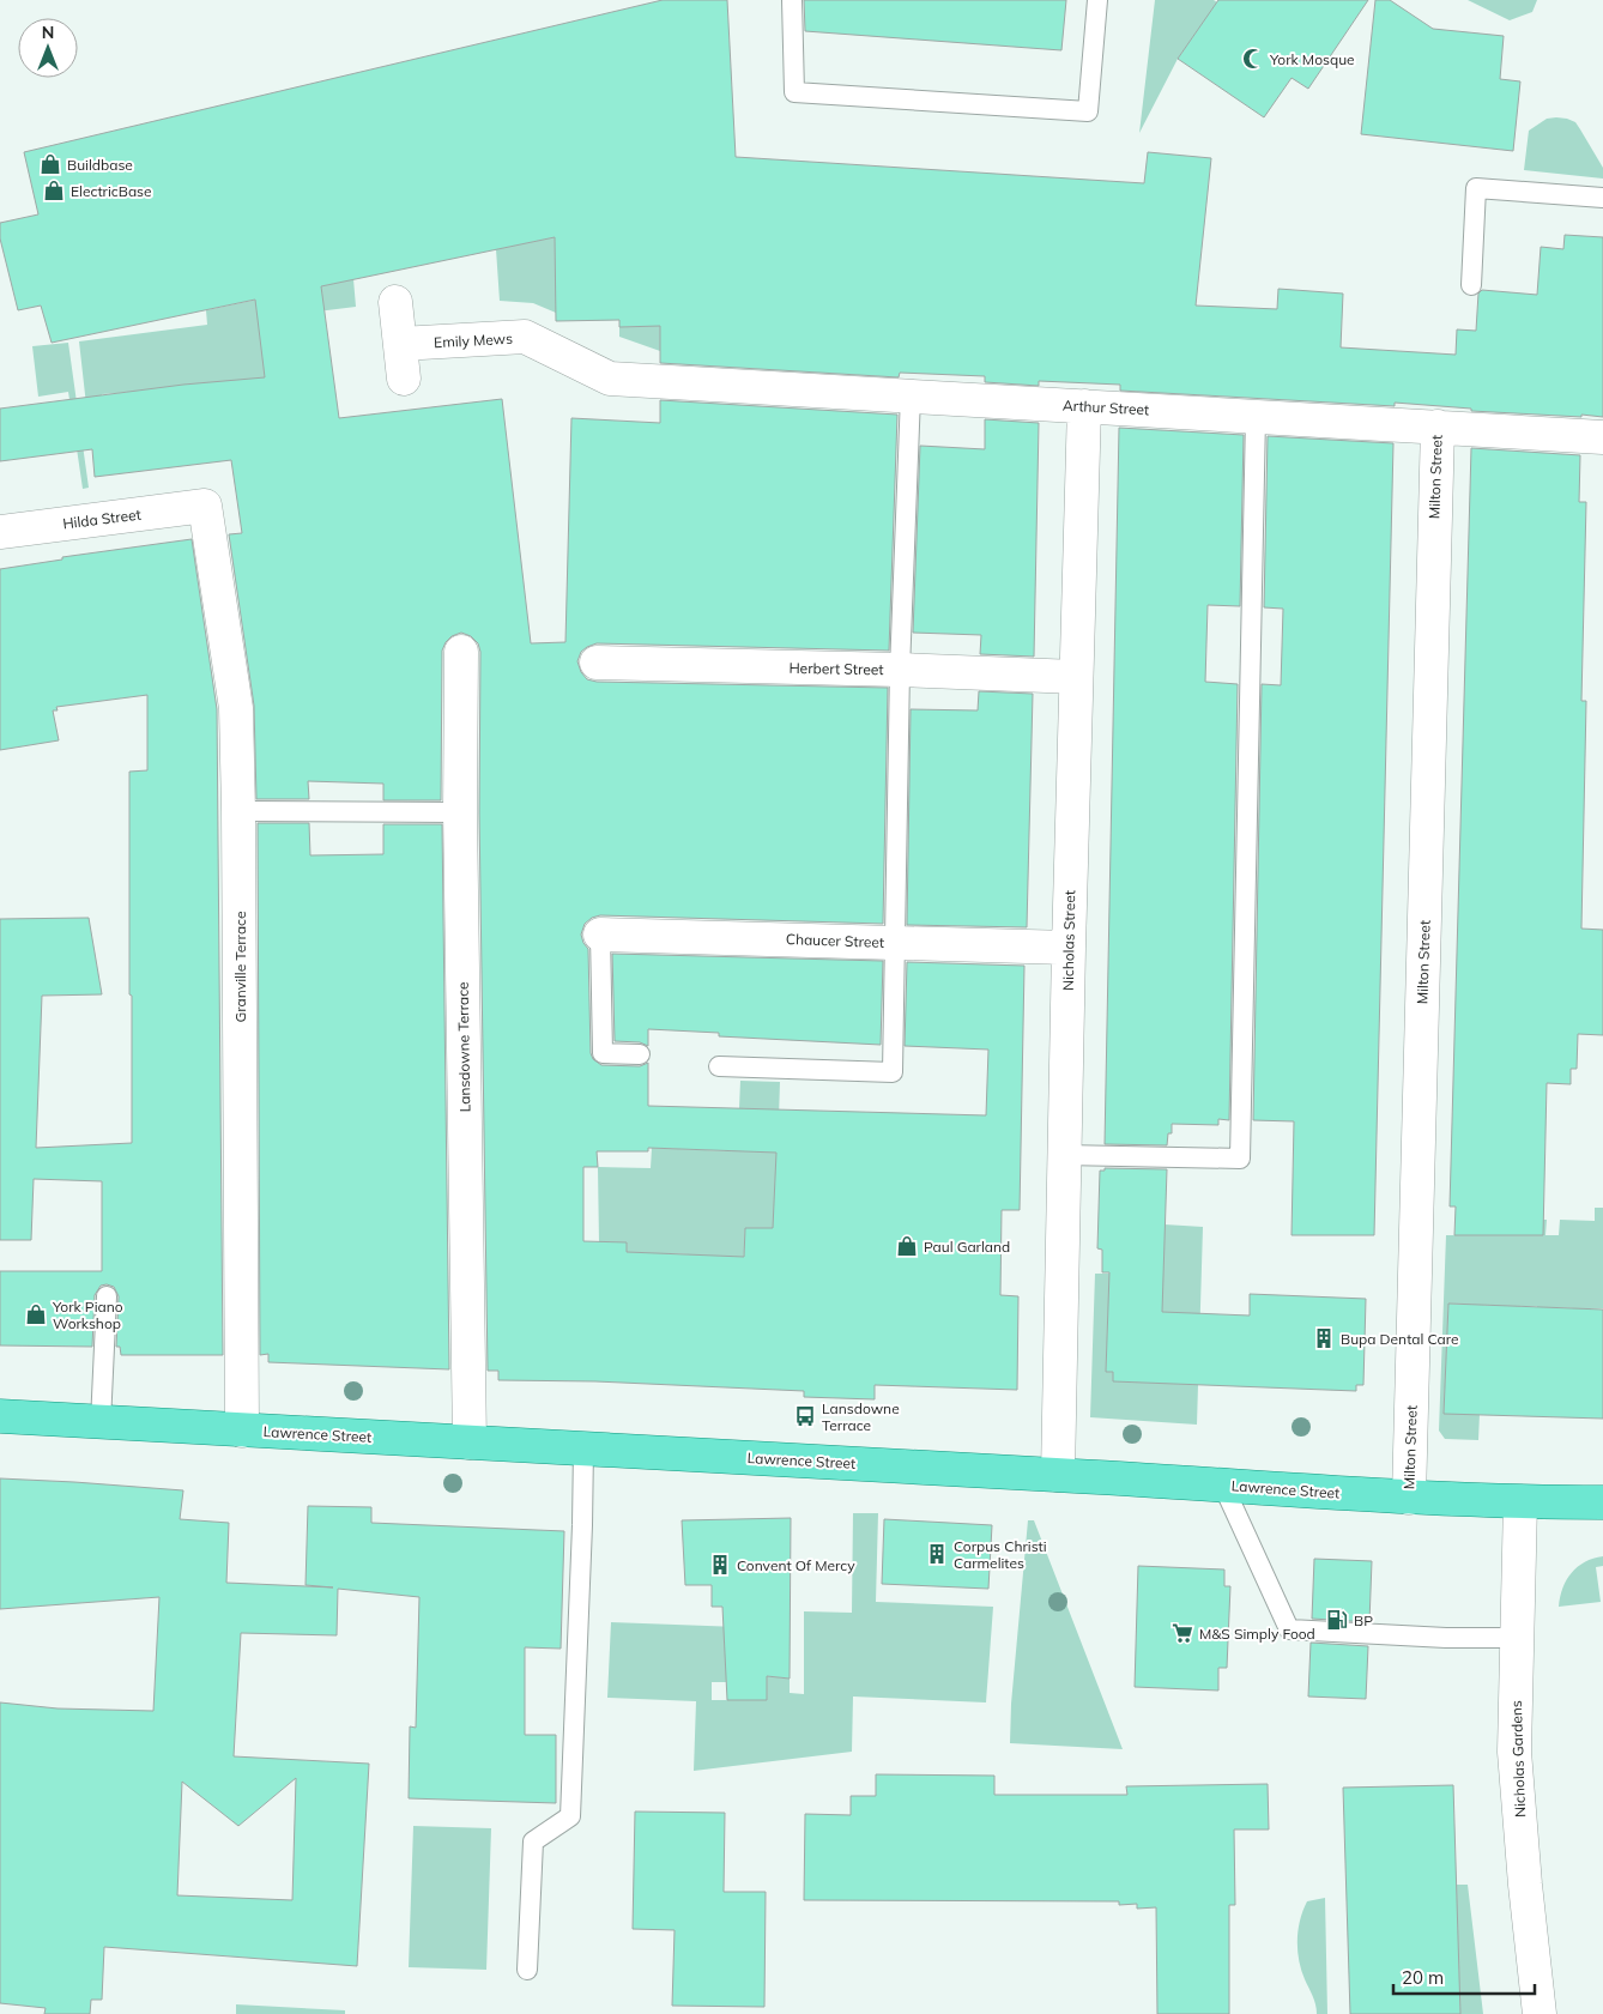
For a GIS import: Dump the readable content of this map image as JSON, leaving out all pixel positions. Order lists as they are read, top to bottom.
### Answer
{
  "streets": {
    "main road": ["Lawrence Street"],
    "street": [
      "Emily Mews",
      "Arthur Street",
      "Milton Street",
      "Hilda Street",
      "Herbert Street",
      "Chaucer Street",
      "Nicholas Street",
      "Granville Terrace",
      "Lansdowne Terrace",
      "Nicholas Gardens"
    ]
  },
  "crossings": [
    ["Emily Mews", "Arthur Street"],
    ["Arthur Street", "Milton Street"],
    ["Arthur Street", "Nicholas Street"],
    ["Milton Street", "Lawrence Street"],
    ["Hilda Street", "Granville Terrace"],
    ["Herbert Street", "Nicholas Street"],
    ["Chaucer Street", "Nicholas Street"],
    ["Nicholas Street", "Lawrence Street"],
    ["Granville Terrace", "Lawrence Street"],
    ["Lansdowne Terrace", "Lawrence Street"],
    ["Lawrence Street", "Nicholas Gardens"]
  ],
  "places": {
    "mosque": ["York Mosque"],
    "shop": [
      "Buildbase",
      "ElectricBase",
      "Paul Garland",
      "York Piano Workshop"
    ],
    "building": ["Bupa Dental Care", "Corpus Christi Carmelites", "Convent Of Mercy"],
    "bus stop": ["Lansdowne Terrace"],
    "fuel station": ["BP"],
    "supermarket": ["M&S Simply Food"]
  },
  "scale_bar": "20 m",
  "north": "top"
}
